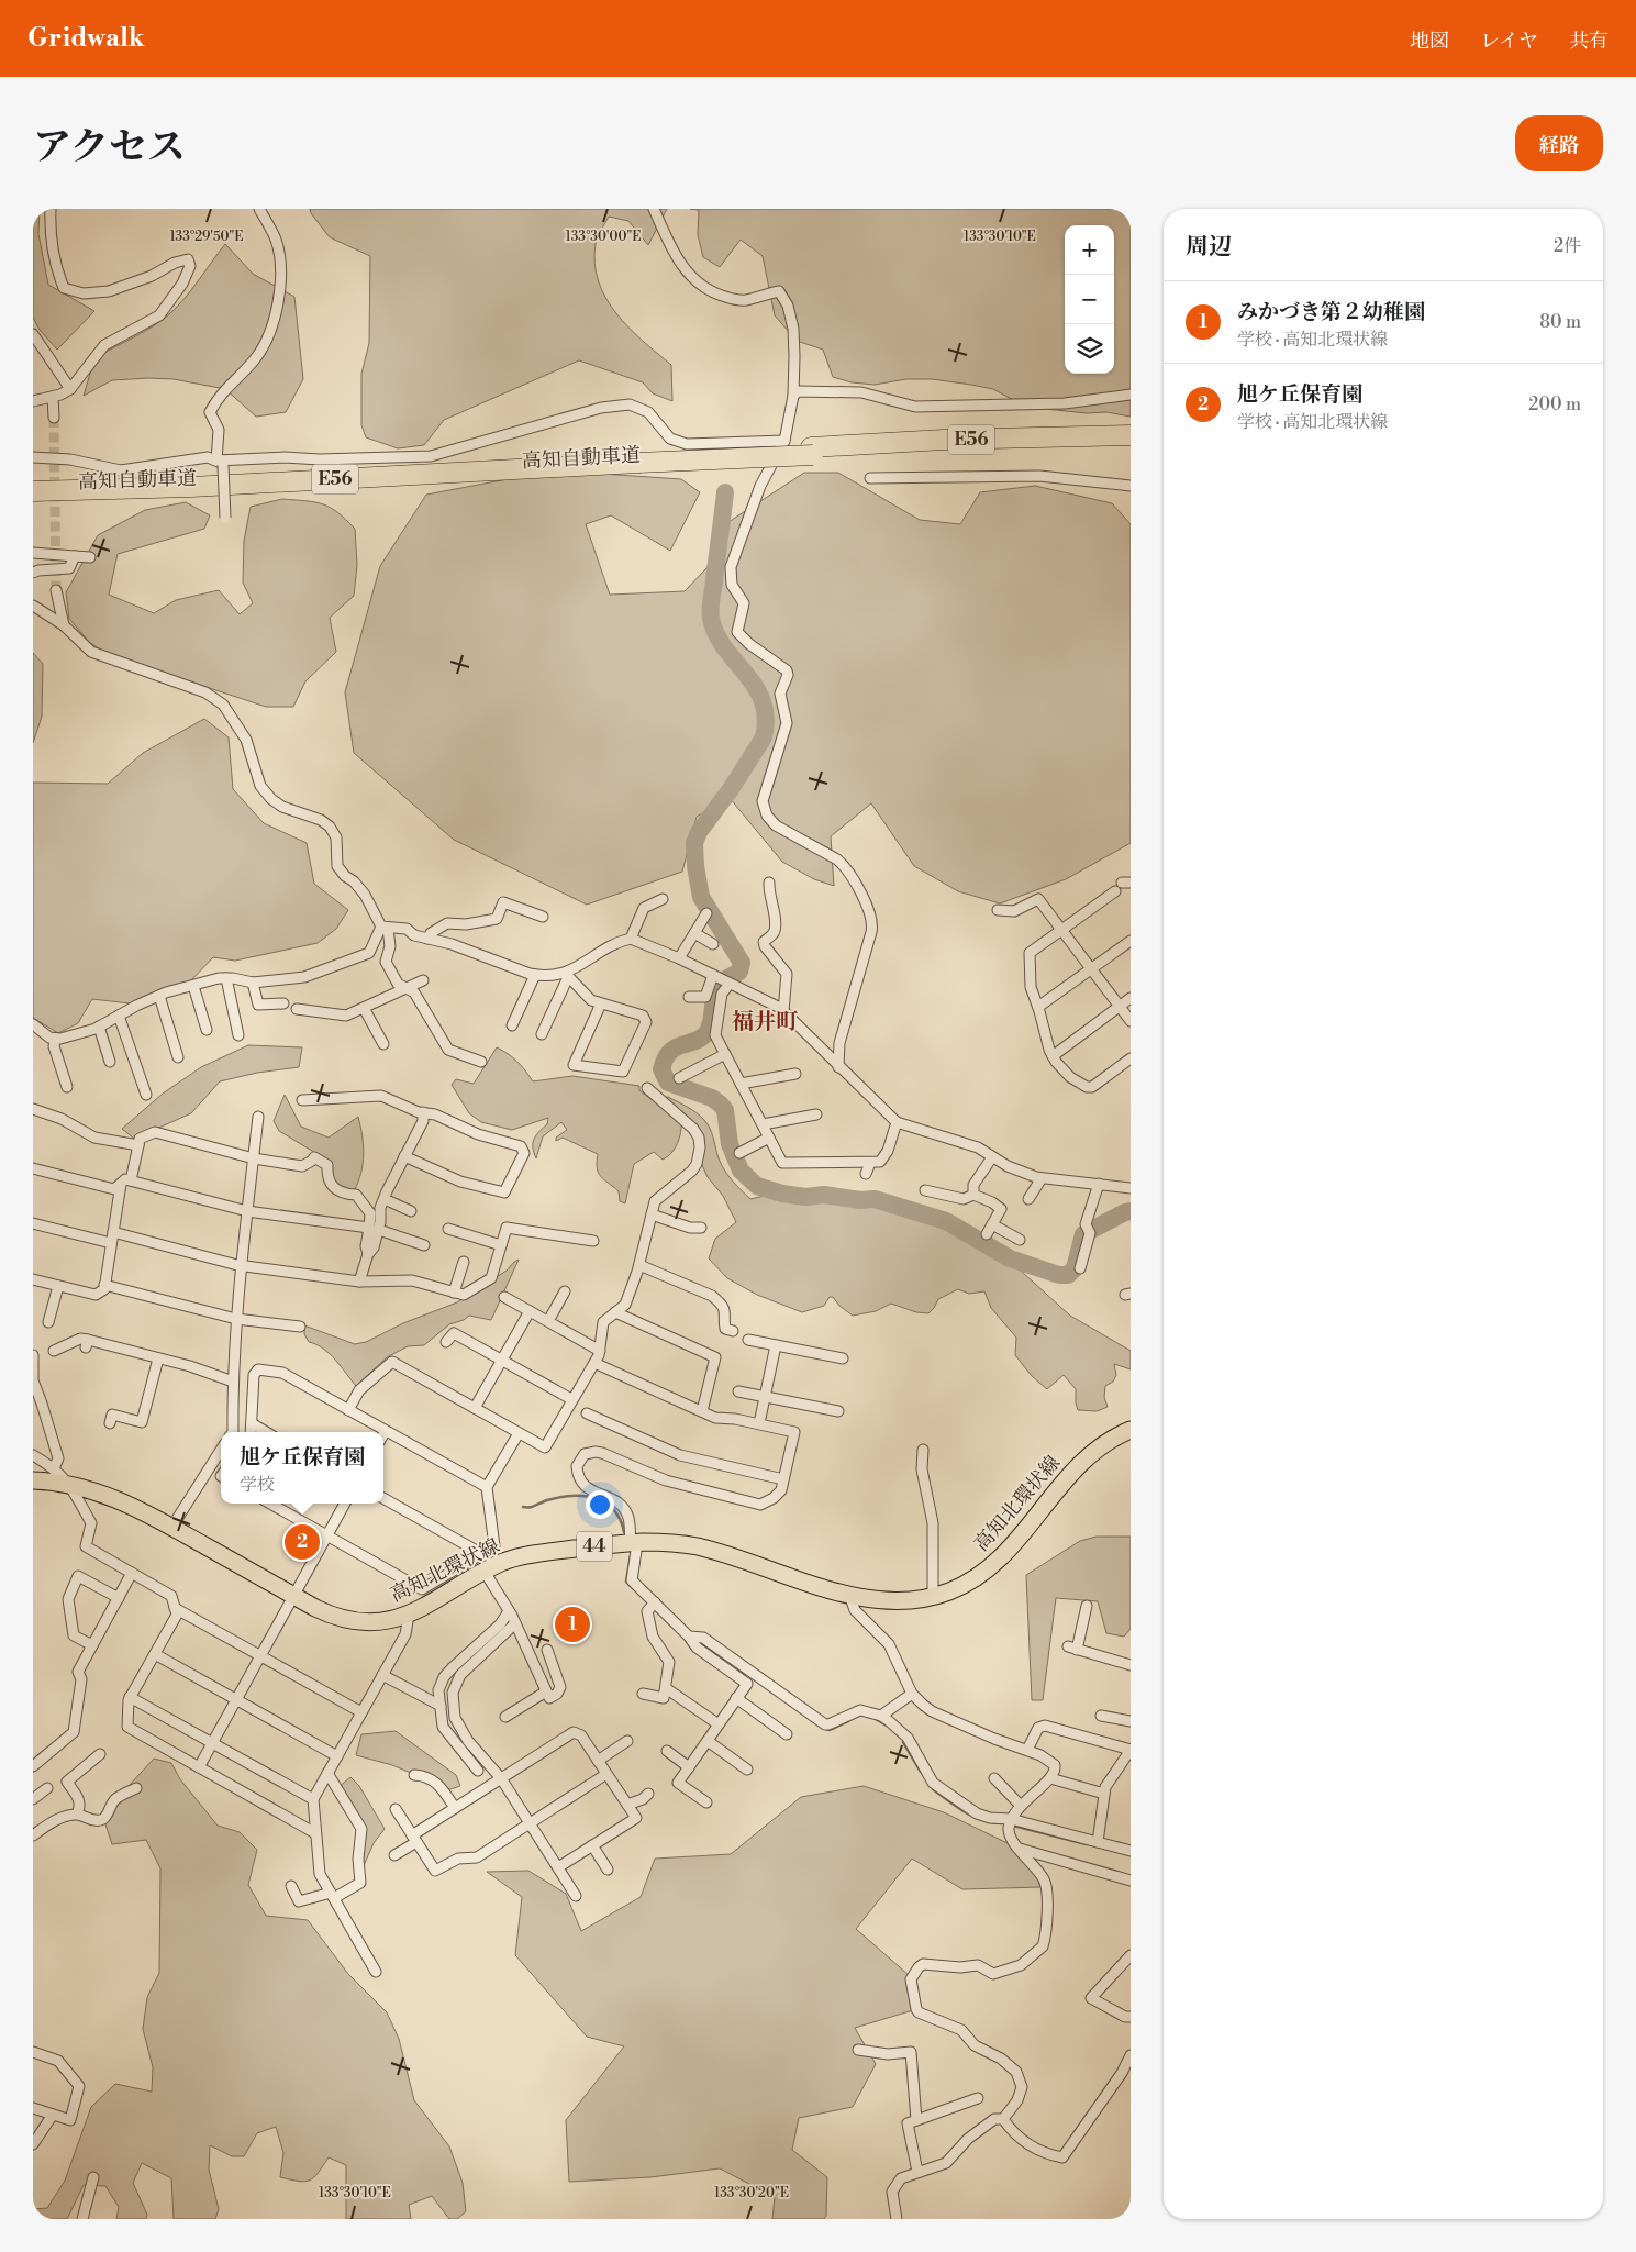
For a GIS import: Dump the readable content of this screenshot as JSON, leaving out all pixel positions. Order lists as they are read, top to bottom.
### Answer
{
  "streets": {
    "highway": ["E56", "高知自動車道"],
    "main road": ["高知北環状線", "44"]
  },
  "districts": ["福井町"],
  "page": {
    "header": "Gridwalk",
    "nav": ["地図", "レイヤ", "共有"],
    "title": "アクセス",
    "buttons": "経路",
    "heading": ["周辺", "2件"],
    "map_buttons": ["+", "−"],
    "list": [
      {
        "mark": "1",
        "name": "みかづき第２幼稚園",
        "note": "学校 · 高知北環状線",
        "value": "80 m"
      },
      {
        "mark": "2",
        "name": "旭ケ丘保育園",
        "note": "学校 · 高知北環状線",
        "value": "200 m"
      }
    ],
    "popup": ["旭ケ丘保育園", "学校"],
    "pins": ["2", "1"]
  },
  "coordinates": [
    "133°29'50\"E",
    "133°30'00\"E",
    "133°30'10\"E",
    "133°30'20\"E"
  ]
}
